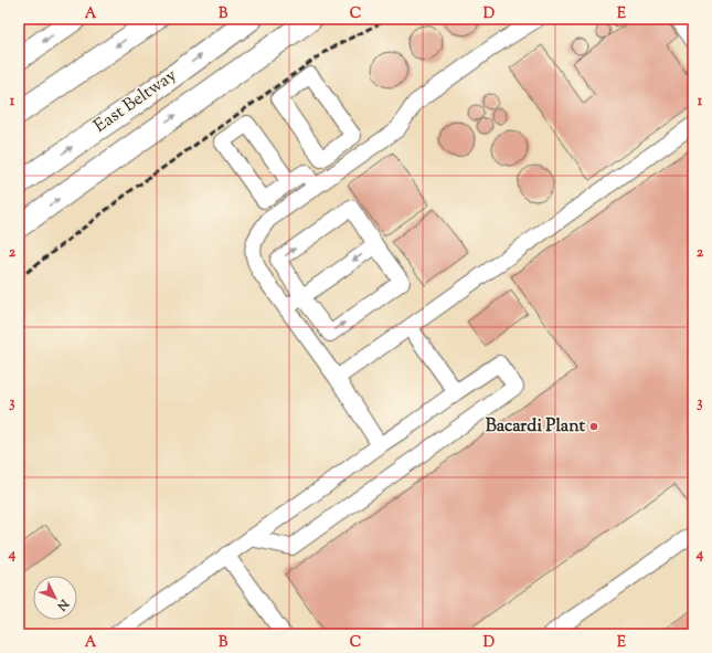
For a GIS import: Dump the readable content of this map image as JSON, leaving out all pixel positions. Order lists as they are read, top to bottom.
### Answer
{
  "streets": {
    "highway": ["East Beltway"]
  },
  "places": ["Bacardi Plant"],
  "north": "bottom right",
  "grid": {
    "columns": [
      "A",
      "B",
      "C",
      "D",
      "E"
    ],
    "rows": [
      "1",
      "2",
      "3",
      "4"
    ]
  }
}
